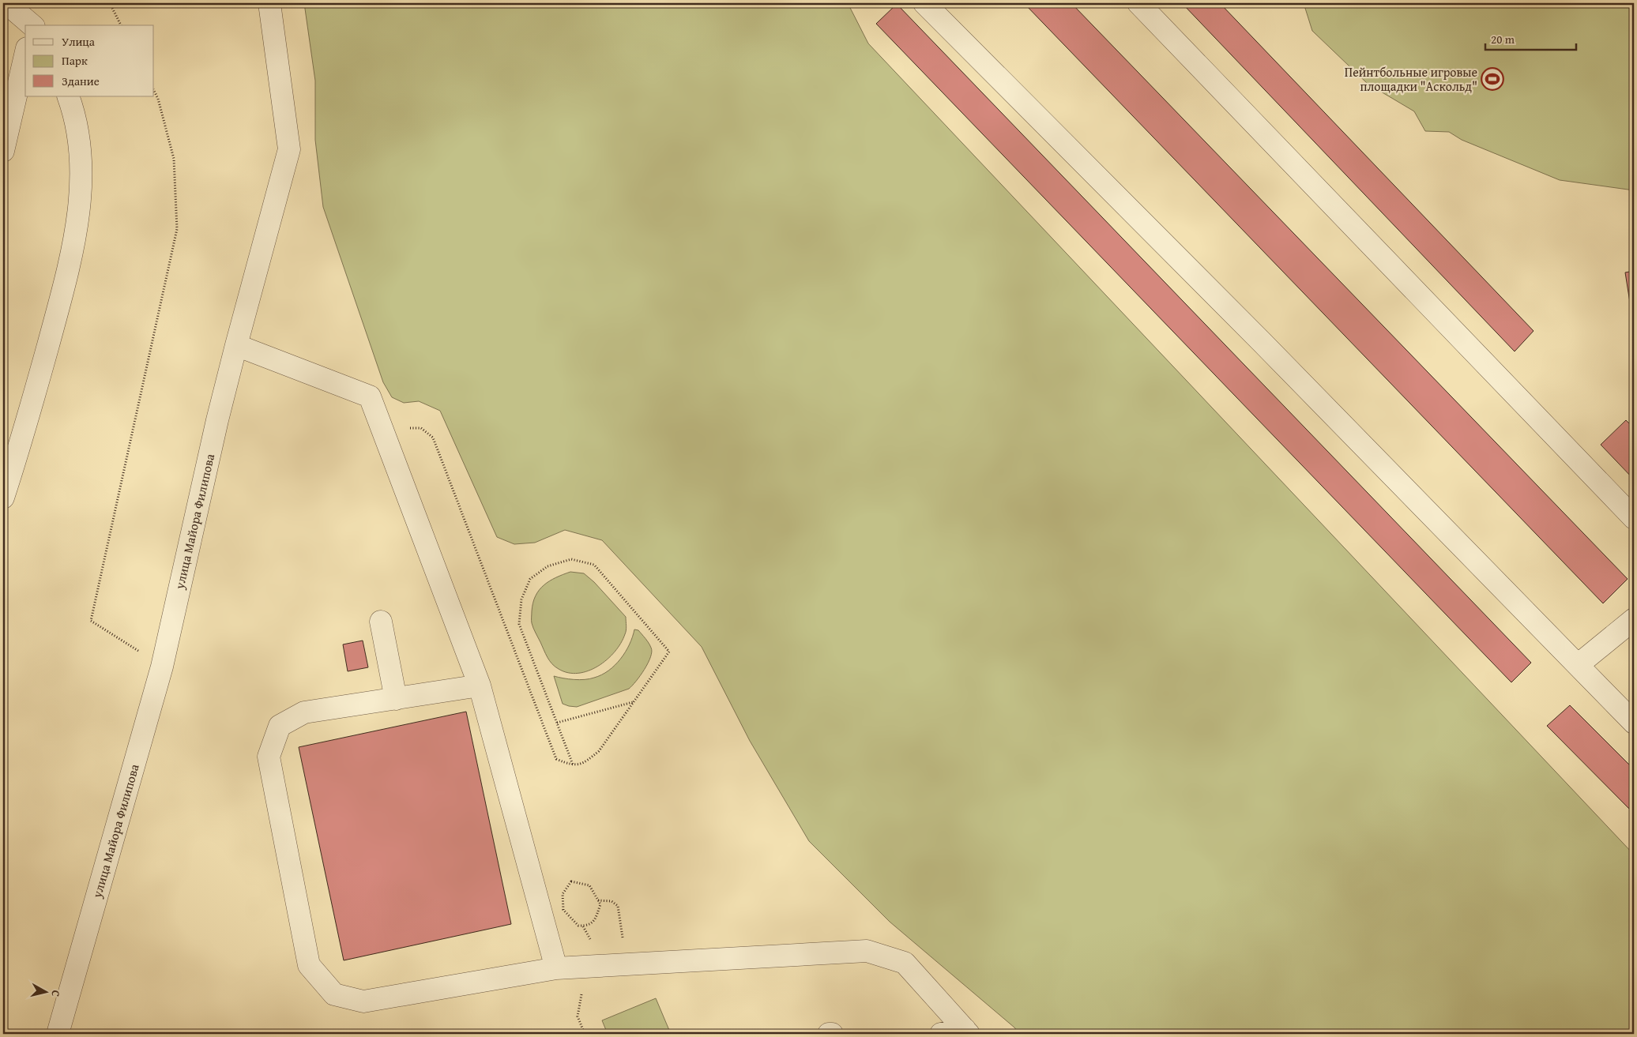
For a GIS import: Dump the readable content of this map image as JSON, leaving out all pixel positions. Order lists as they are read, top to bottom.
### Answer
{
  "streets": {
    "street": ["улица Майора Филипова"]
  },
  "places": {
    "sports": ["Пейнтбольные игровые площадки \"Аскольд\""]
  },
  "legend": ["Улица", "Парк", "Здание"],
  "scale_bar": "20 m",
  "north": "right"
}
